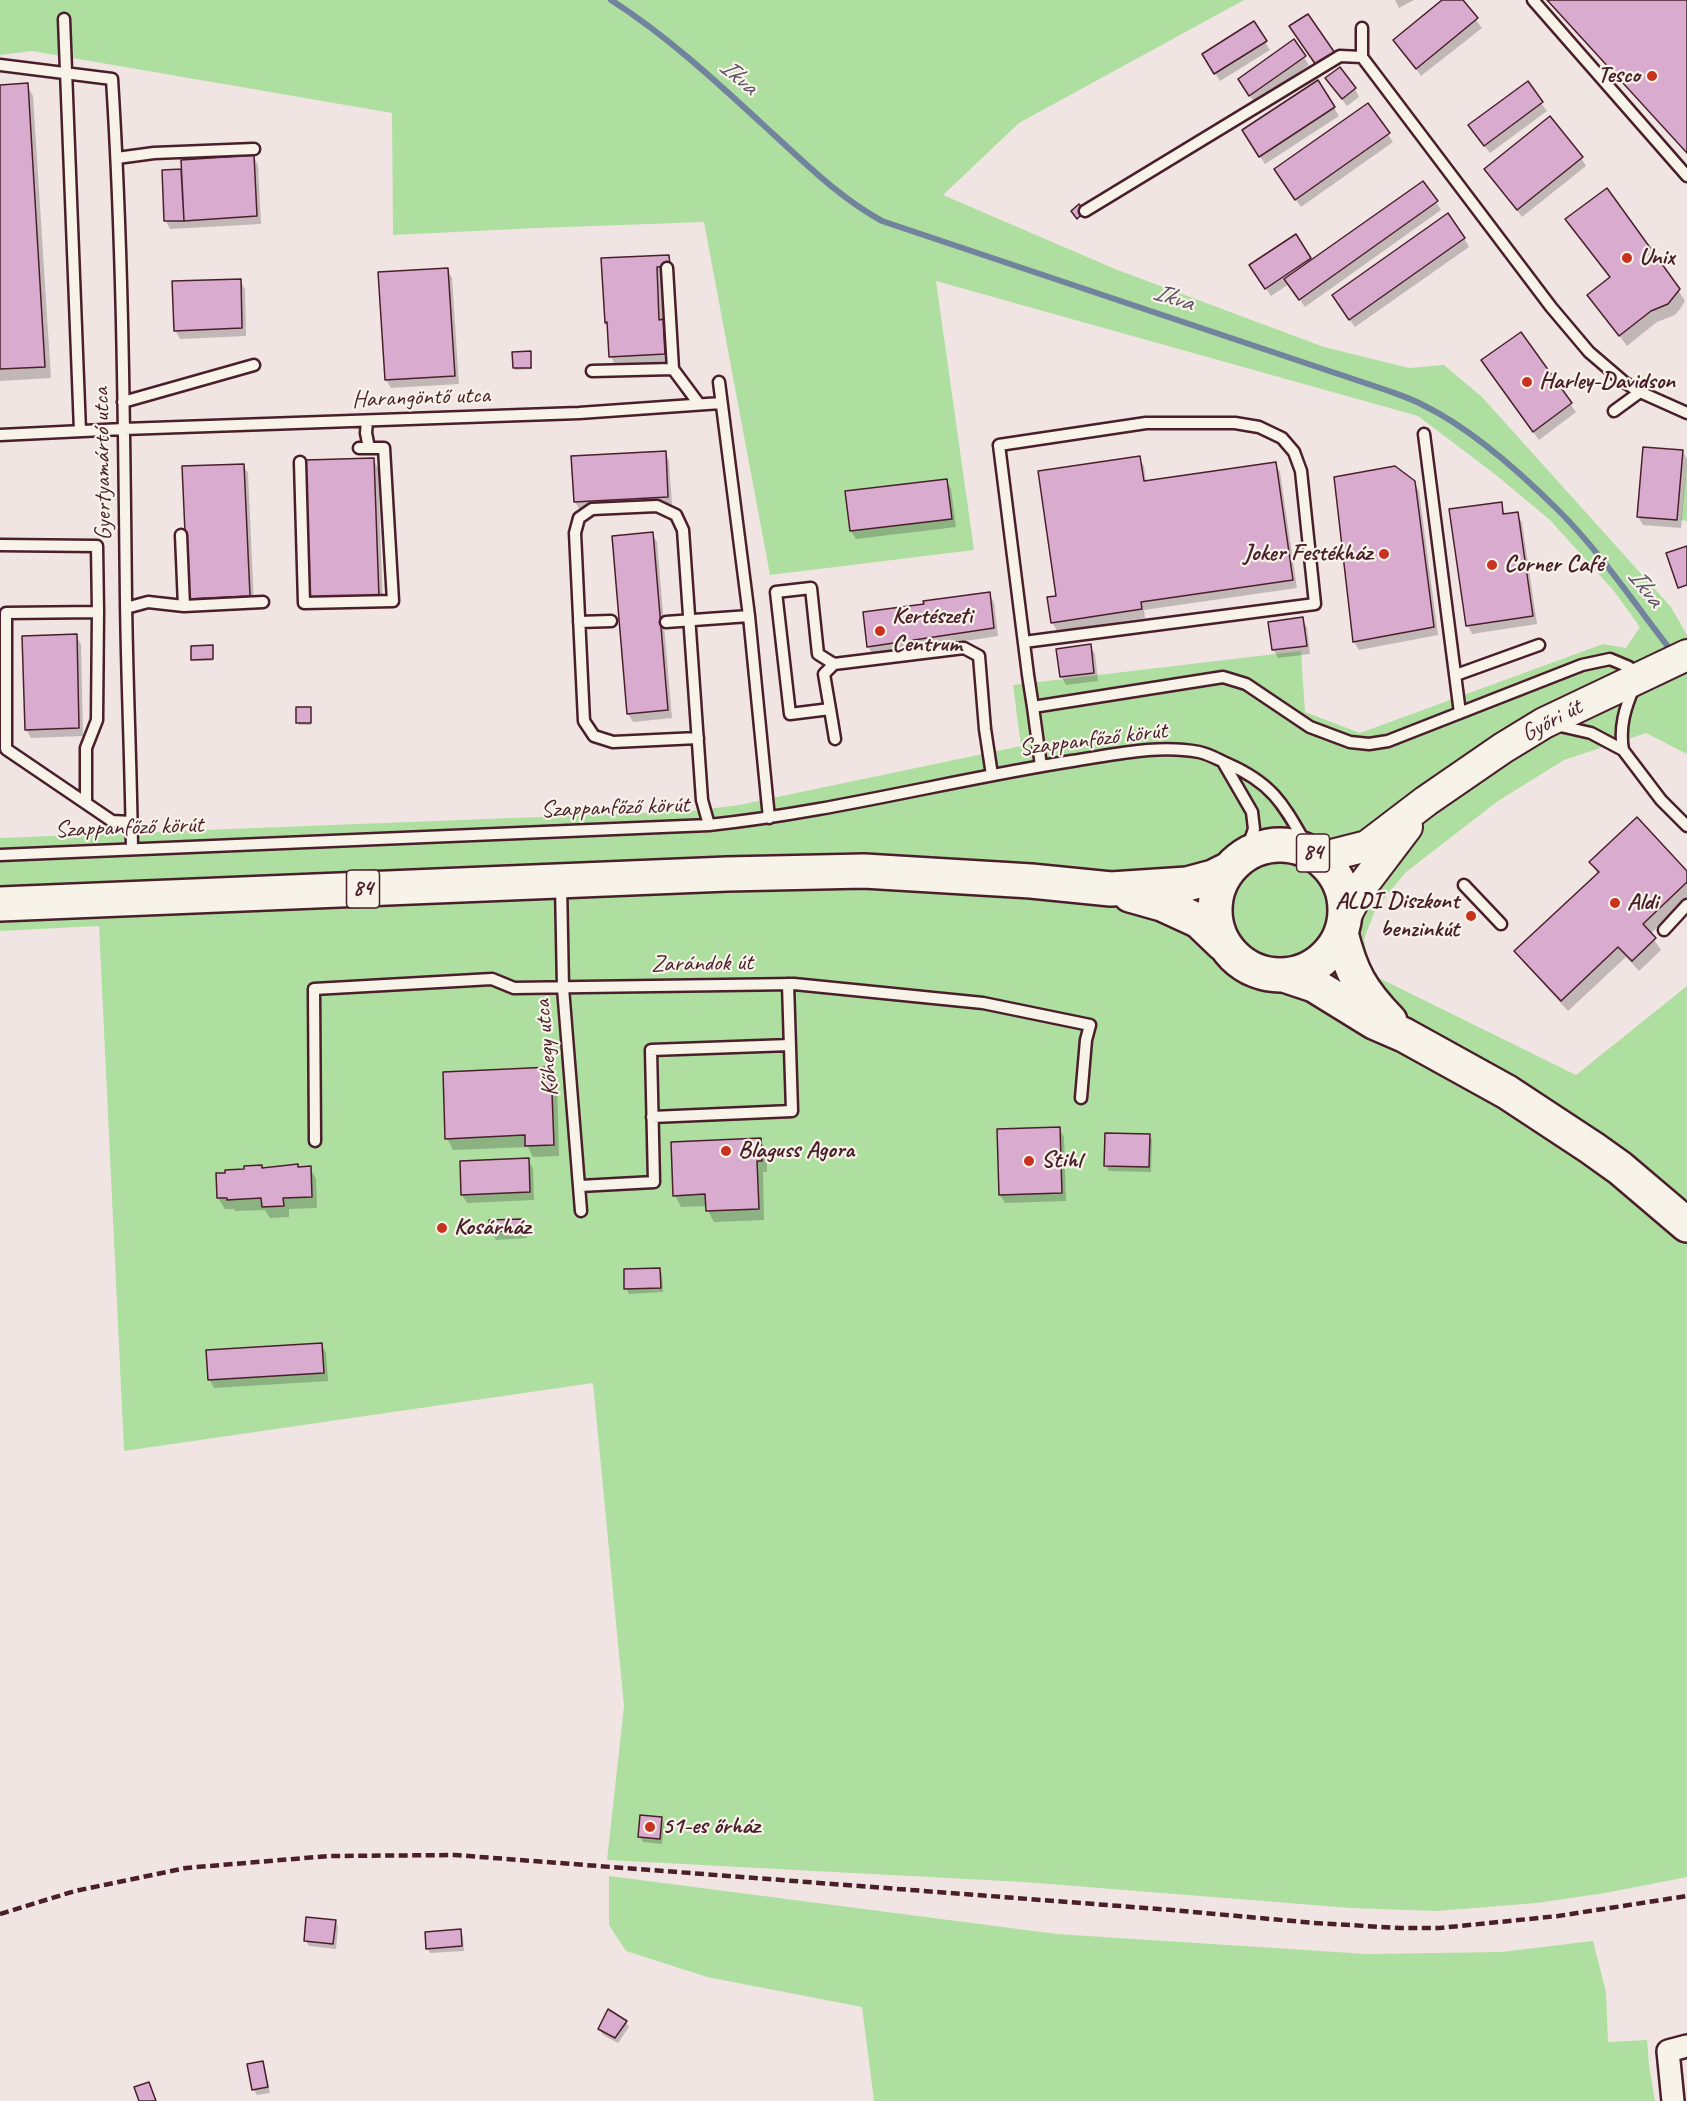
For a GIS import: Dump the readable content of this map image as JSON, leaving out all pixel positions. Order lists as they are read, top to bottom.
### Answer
{
  "streets": {
    "main road": ["Győri út", "84"],
    "lane": [
      "Harangöntő utca",
      "Gyertyamártó utca",
      "Szappanfőző körút",
      "Zarándok út",
      "Kőhegy utca"
    ]
  },
  "crossings": [
    ["Harangöntő utca", "Gyertyamártó utca"],
    ["Gyertyamártó utca", "Szappanfőző körút"],
    ["Győri út", "Szappanfőző körút"],
    ["Győri út", "84"],
    ["Szappanfőző körút", "84"],
    ["84", "Kőhegy utca"],
    ["Zarándok út", "Kőhegy utca"]
  ],
  "water": ["Ikva"],
  "places": [
    "Tesco",
    "Unix",
    "Harley-Davidson",
    "Joker Festékház",
    "Corner Café",
    "Kertészeti Centrum",
    "Aldi",
    "ALDI Diszkont benzinkút",
    "Blaguss Agora",
    "Stihl",
    "Kosárház",
    "51-es őrház"
  ]
}
